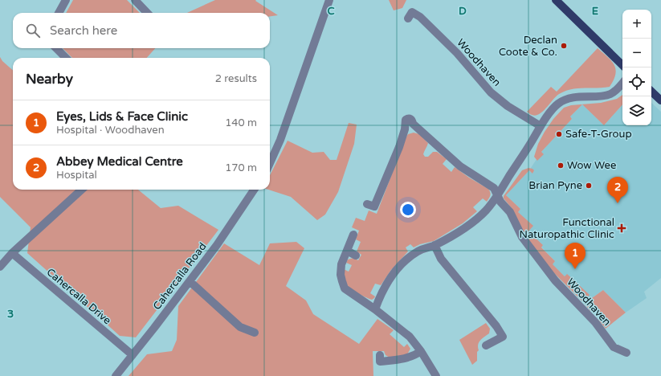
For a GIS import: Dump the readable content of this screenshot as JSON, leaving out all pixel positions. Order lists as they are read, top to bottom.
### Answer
{
  "streets": {
    "street": ["Woodhaven", "Cahercalla Road", "Cahercalla Drive"]
  },
  "crossings": [
    ["Cahercalla Road", "Cahercalla Drive"]
  ],
  "places": {
    "other": [
      "Declan Coote & Co.",
      "Safe-T-Group",
      "Wow Wee",
      "Brian Pyne"
    ],
    "health": ["Functional Naturopathic Clinic"]
  },
  "page": {
    "map_buttons": ["+", "−"],
    "search": "Search here",
    "heading": ["Nearby", "2 results"],
    "list": [
      {
        "mark": "1",
        "name": "Eyes, Lids & Face Clinic",
        "note": "Hospital · Woodhaven",
        "value": "140 m"
      },
      {
        "mark": "2",
        "name": "Abbey Medical Centre",
        "note": "Hospital",
        "value": "170 m"
      }
    ],
    "pins": ["2", "1"]
  },
  "grid": {
    "columns": ["C", "D", "E"],
    "rows": ["3"]
  }
}
